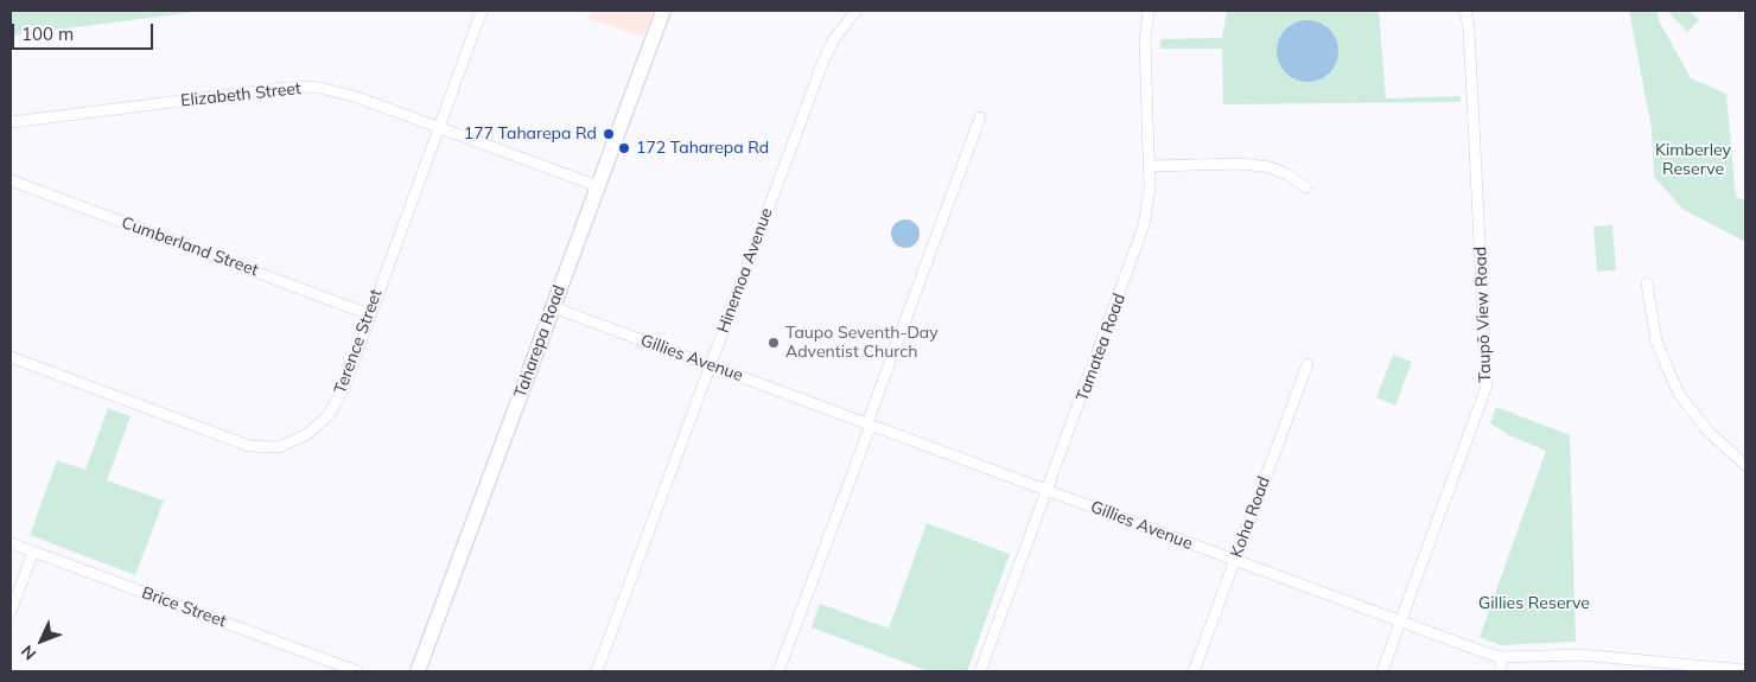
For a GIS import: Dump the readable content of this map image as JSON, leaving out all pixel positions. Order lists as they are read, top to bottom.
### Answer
{
  "streets": {
    "street": [
      "Elizabeth Street",
      "Cumberland Street",
      "Hinemoa Avenue",
      "Taupō View Road",
      "Terence Street",
      "Taharepa Road",
      "Tamatea Road",
      "Gillies Avenue",
      "Koha Road",
      "Brice Street"
    ]
  },
  "crossings": [
    ["Elizabeth Street", "Terence Street"],
    ["Elizabeth Street", "Taharepa Road"],
    ["Cumberland Street", "Terence Street"],
    ["Hinemoa Avenue", "Gillies Avenue"],
    ["Taupō View Road", "Gillies Avenue"],
    ["Taharepa Road", "Gillies Avenue"],
    ["Tamatea Road", "Gillies Avenue"],
    ["Gillies Avenue", "Koha Road"]
  ],
  "parks": ["Kimberley Reserve", "Gillies Reserve"],
  "places": ["177 Taharepa Rd", "172 Taharepa Rd", "Taupo Seventh-Day Adventist Church"],
  "scale_bar": "100 m",
  "north": "bottom left"
}
